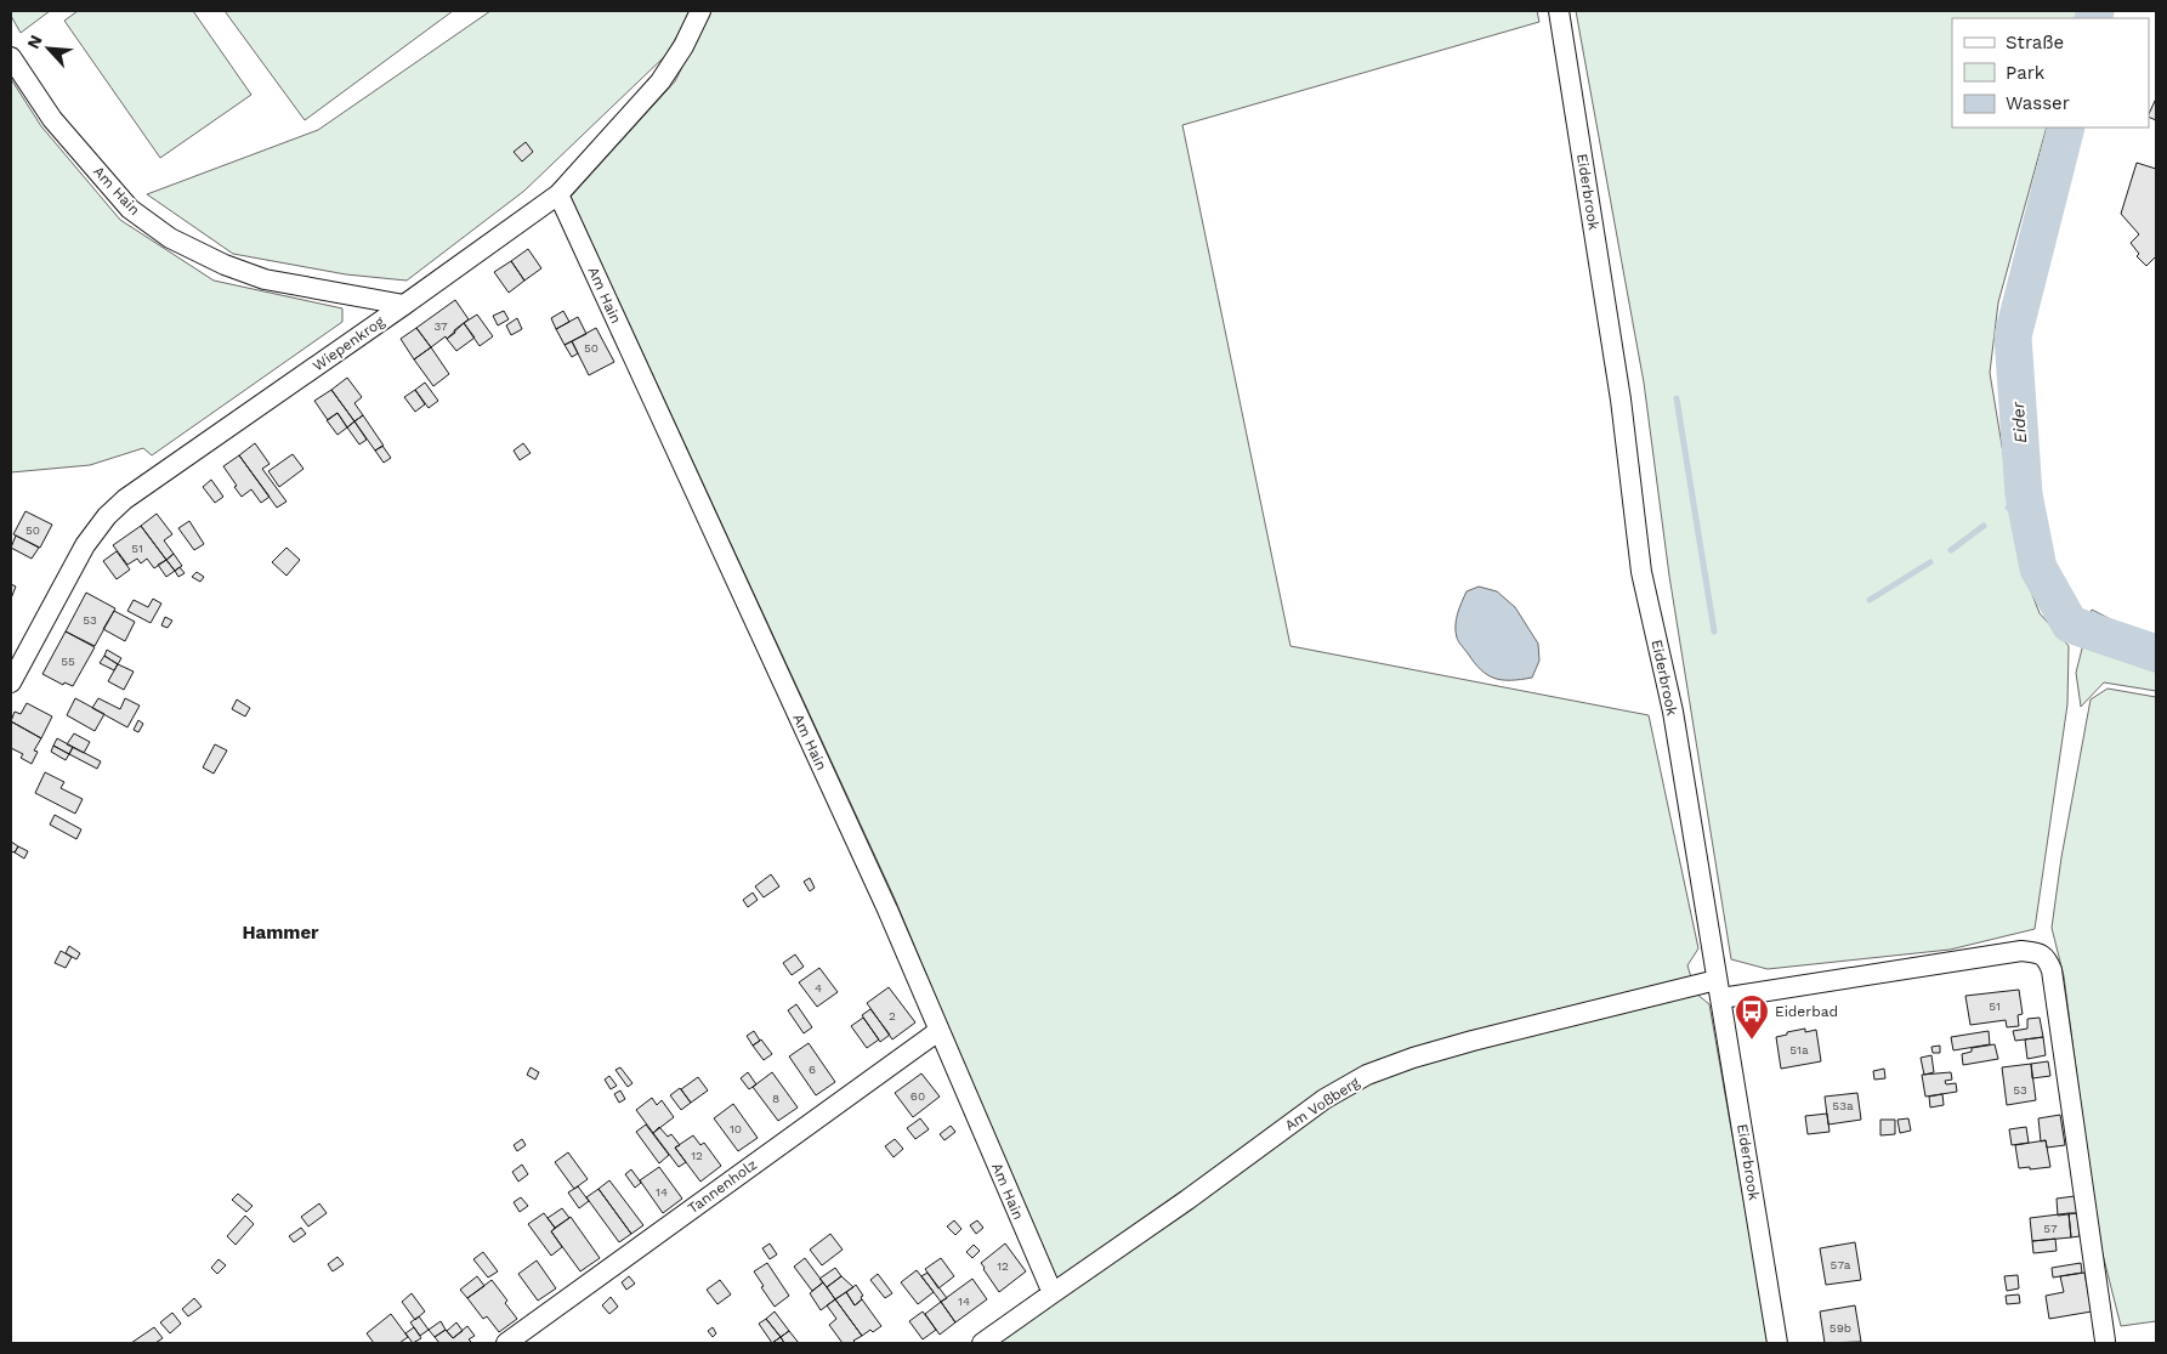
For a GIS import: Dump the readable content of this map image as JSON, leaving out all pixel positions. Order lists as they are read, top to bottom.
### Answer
{
  "streets": {
    "street": [
      "Am Hain",
      "Eiderbrook",
      "Wiepenkrog",
      "Am Voßberg",
      "Tannenholz"
    ]
  },
  "crossings": [
    ["Am Hain", "Wiepenkrog"],
    ["Am Hain", "Am Voßberg"],
    ["Am Hain", "Tannenholz"],
    ["Eiderbrook", "Am Voßberg"]
  ],
  "districts": ["Hammer"],
  "water": ["Eider"],
  "places": {
    "bus stop": ["Eiderbad"]
  },
  "house_numbers": [
    "37",
    "50",
    "50",
    "51",
    "53",
    "55",
    "4",
    "51",
    "2",
    "51a",
    "6",
    "53",
    "60",
    "8",
    "53a",
    "10",
    "12",
    "14",
    "57",
    "57a",
    "12",
    "14",
    "59b"
  ],
  "legend": ["Straße", "Park", "Wasser"],
  "north": "top left"
}
